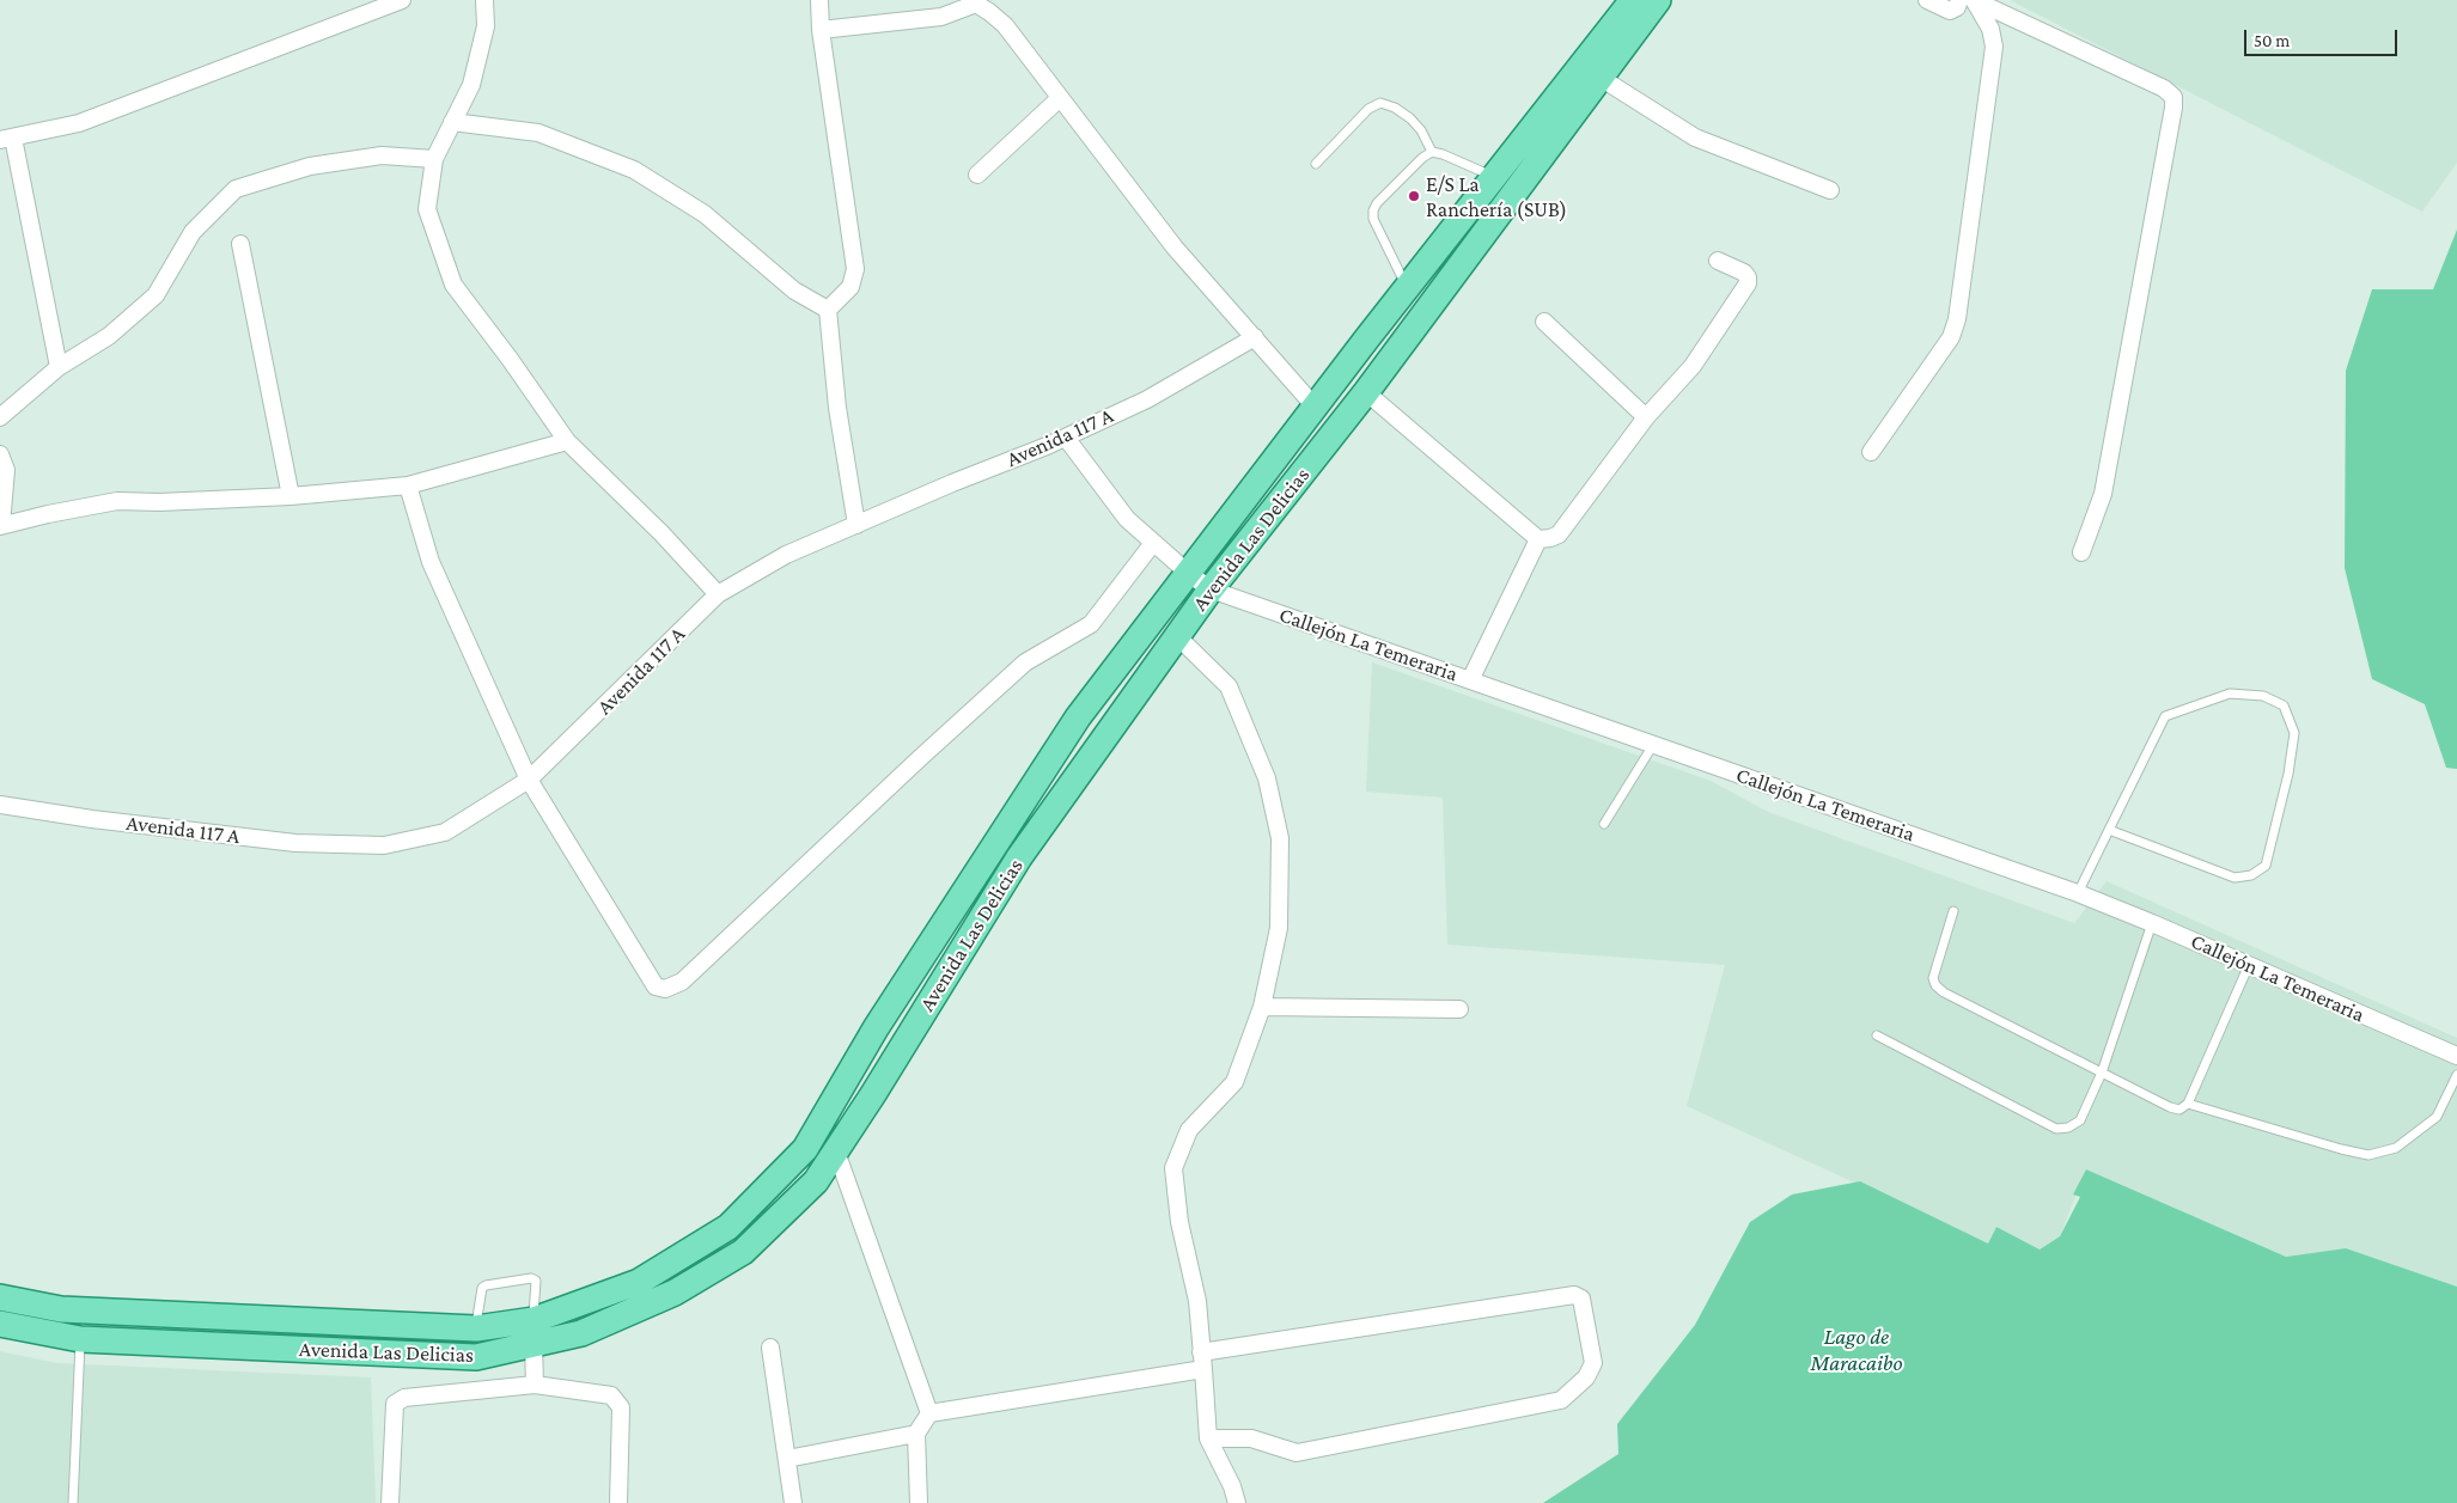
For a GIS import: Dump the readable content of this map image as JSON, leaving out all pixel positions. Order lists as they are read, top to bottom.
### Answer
{
  "streets": {
    "main road": ["Avenida Las Delicias"],
    "street": ["Avenida 117 A", "Callejón La Temeraria"]
  },
  "crossings": [
    ["Avenida 117 A", "Callejón La Temeraria"],
    ["Avenida Las Delicias", "Callejón La Temeraria"]
  ],
  "water": ["Lago de Maracaibo"],
  "places": ["E/S La Ranchería (SUB)"],
  "scale_bar": "50 m"
}
